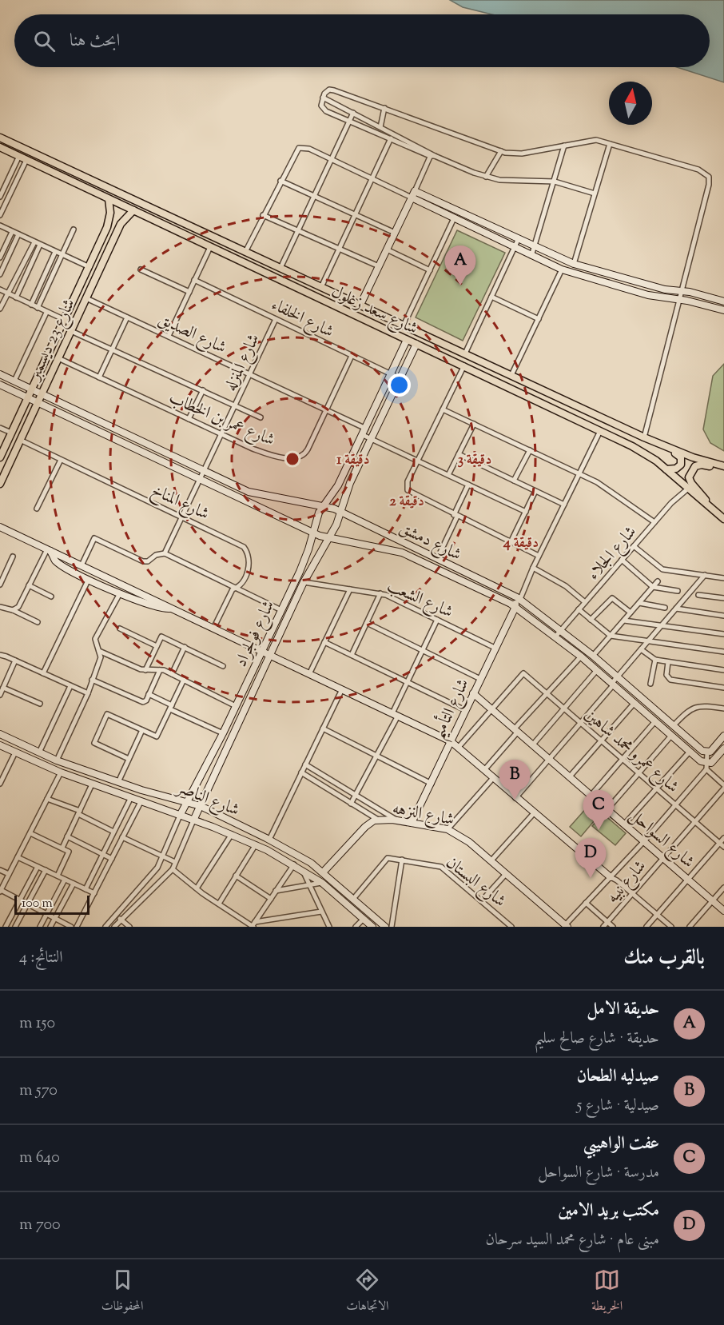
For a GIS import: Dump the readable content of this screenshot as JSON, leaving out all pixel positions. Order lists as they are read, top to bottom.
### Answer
{
  "streets": {
    "main road": ["شارع سعد زغلول", "شارع 23 ديسمبر"],
    "street": [
      "شارع الخلفاء",
      "شارع الصديق",
      "شارع المنزله",
      "شارع عمر بن الخطاب",
      "شارع المناخ",
      "شارع دمشق",
      "شارع الجلاء",
      "شارع الشعب",
      "شارع فولجراد",
      "شارع التأميم",
      "شارع عمرو محمد شاهين",
      "شارع الناصر",
      "شارع النزهه",
      "شارع السواحل",
      "شارع البستان",
      "شارع نبيه"
    ]
  },
  "crossings": [
    ["شارع سعد زغلول", "شارع 23 ديسمبر"],
    ["شارع سعد زغلول", "شارع الجلاء"],
    ["شارع سعد زغلول", "شارع فولجراد"],
    ["شارع سعد زغلول", "شارع التأميم"],
    ["شارع الخلفاء", "شارع المنزله"],
    ["شارع الخلفاء", "شارع عمر بن الخطاب"],
    ["شارع الخلفاء", "شارع فولجراد"],
    ["شارع الصديق", "شارع 23 ديسمبر"],
    ["شارع الصديق", "شارع المنزله"],
    ["شارع الصديق", "شارع عمر بن الخطاب"],
    ["شارع الصديق", "شارع فولجراد"],
    ["شارع 23 ديسمبر", "شارع عمر بن الخطاب"],
    ["شارع 23 ديسمبر", "شارع المناخ"],
    ["شارع 23 ديسمبر", "شارع دمشق"],
    ["شارع المنزله", "شارع عمر بن الخطاب"],
    ["شارع المنزله", "شارع المناخ"],
    ["شارع المنزله", "شارع دمشق"],
    ["شارع دمشق", "شارع الجلاء"],
    ["شارع دمشق", "شارع فولجراد"],
    ["شارع دمشق", "شارع التأميم"],
    ["شارع الشعب", "شارع فولجراد"],
    ["شارع الشعب", "شارع التأميم"],
    ["شارع فولجراد", "شارع الناصر"],
    ["شارع التأميم", "شارع النزهه"],
    ["شارع التأميم", "شارع السواحل"],
    ["شارع عمرو محمد شاهين", "شارع السواحل"],
    ["شارع عمرو محمد شاهين", "شارع نبيه"],
    ["شارع الناصر", "شارع النزهه"],
    ["شارع الناصر", "شارع البستان"],
    ["شارع السواحل", "شارع نبيه"]
  ],
  "scale_bar": "100 m",
  "north": "top",
  "page": {
    "search": "ابحث هنا",
    "pins": [
      "A",
      "B",
      "C",
      "D"
    ],
    "scale": "100 m",
    "heading": ["بالقرب منك", "النتائج: 4"],
    "list": [
      {
        "mark": "A",
        "name": "حديقة الامل",
        "note": "حديقة · شارع صالح سليم",
        "value": "150 m"
      },
      {
        "mark": "B",
        "name": "صيدليه الطحان",
        "note": "صيدلية · شارع 5",
        "value": "570 m"
      },
      {
        "mark": "C",
        "name": "عفت الواهيبي",
        "note": "مدرسة · شارع السواحل",
        "value": "640 m"
      },
      {
        "mark": "D",
        "name": "مكتب بريد الامين",
        "note": "مبنى عام · شارع محمد السيد سرحان",
        "value": "700 m"
      }
    ],
    "nav": ["الخريطة", "الاتجاهات", "المحفوظات"]
  },
  "rings": [
    "1 دقيقة",
    "3 دقيقة",
    "2 دقيقة",
    "4 دقيقة"
  ]
}
